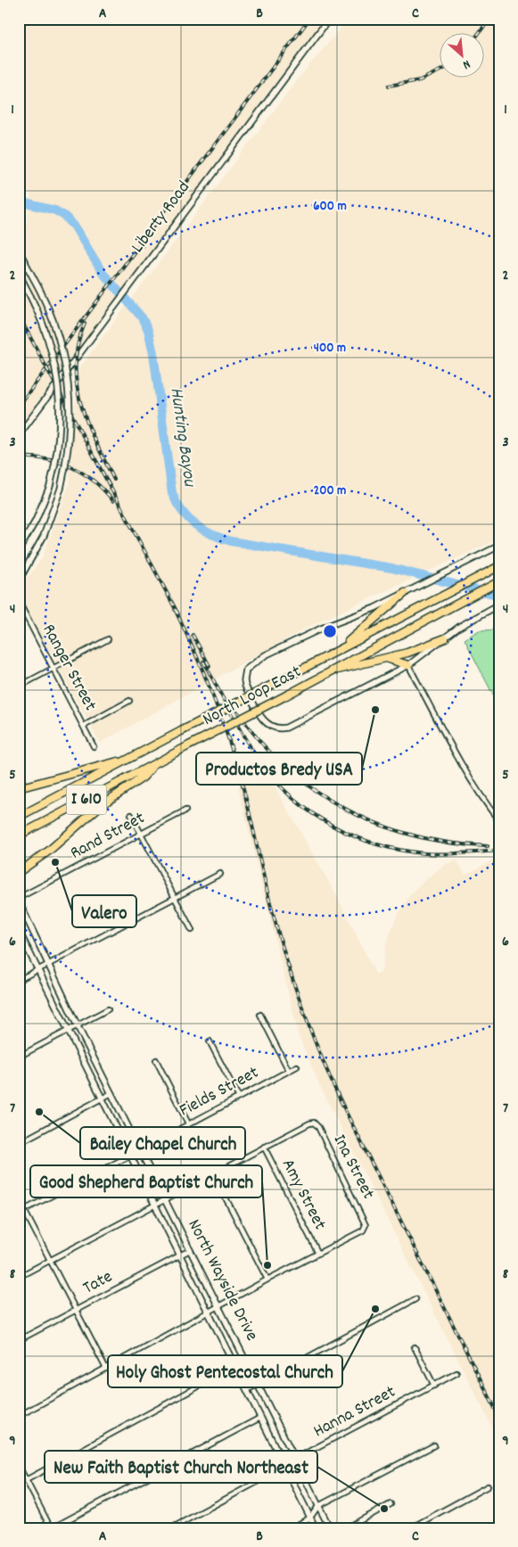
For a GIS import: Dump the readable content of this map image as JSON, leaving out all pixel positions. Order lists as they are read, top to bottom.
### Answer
{
  "streets": {
    "highway": ["North Loop East", "I 610"],
    "main road": ["Liberty Road", "North Wayside Drive"],
    "street": [
      "Ranger Street",
      "Rand Street",
      "Fields Street",
      "Ina Street",
      "Amy Street",
      "Tate",
      "Hanna Street"
    ]
  },
  "crossings": [
    ["Rand Street", "North Wayside Drive"],
    ["Fields Street", "North Wayside Drive"],
    ["Ina Street", "Amy Street"],
    ["North Wayside Drive", "Tate"],
    ["North Wayside Drive", "Hanna Street"]
  ],
  "water": ["Hunting Bayou"],
  "places": [
    "Productos Bredy USA",
    "Valero",
    "Bailey Chapel Church",
    "Good Shepherd Baptist Church",
    "Holy Ghost Pentecostal Church",
    "New Faith Baptist Church Northeast"
  ],
  "north": "bottom right",
  "grid": {
    "columns": ["A", "B", "C"],
    "rows": [
      "1",
      "2",
      "3",
      "4",
      "5",
      "6",
      "7",
      "8",
      "9"
    ]
  },
  "rings": ["600 m", "400 m", "200 m"]
}
